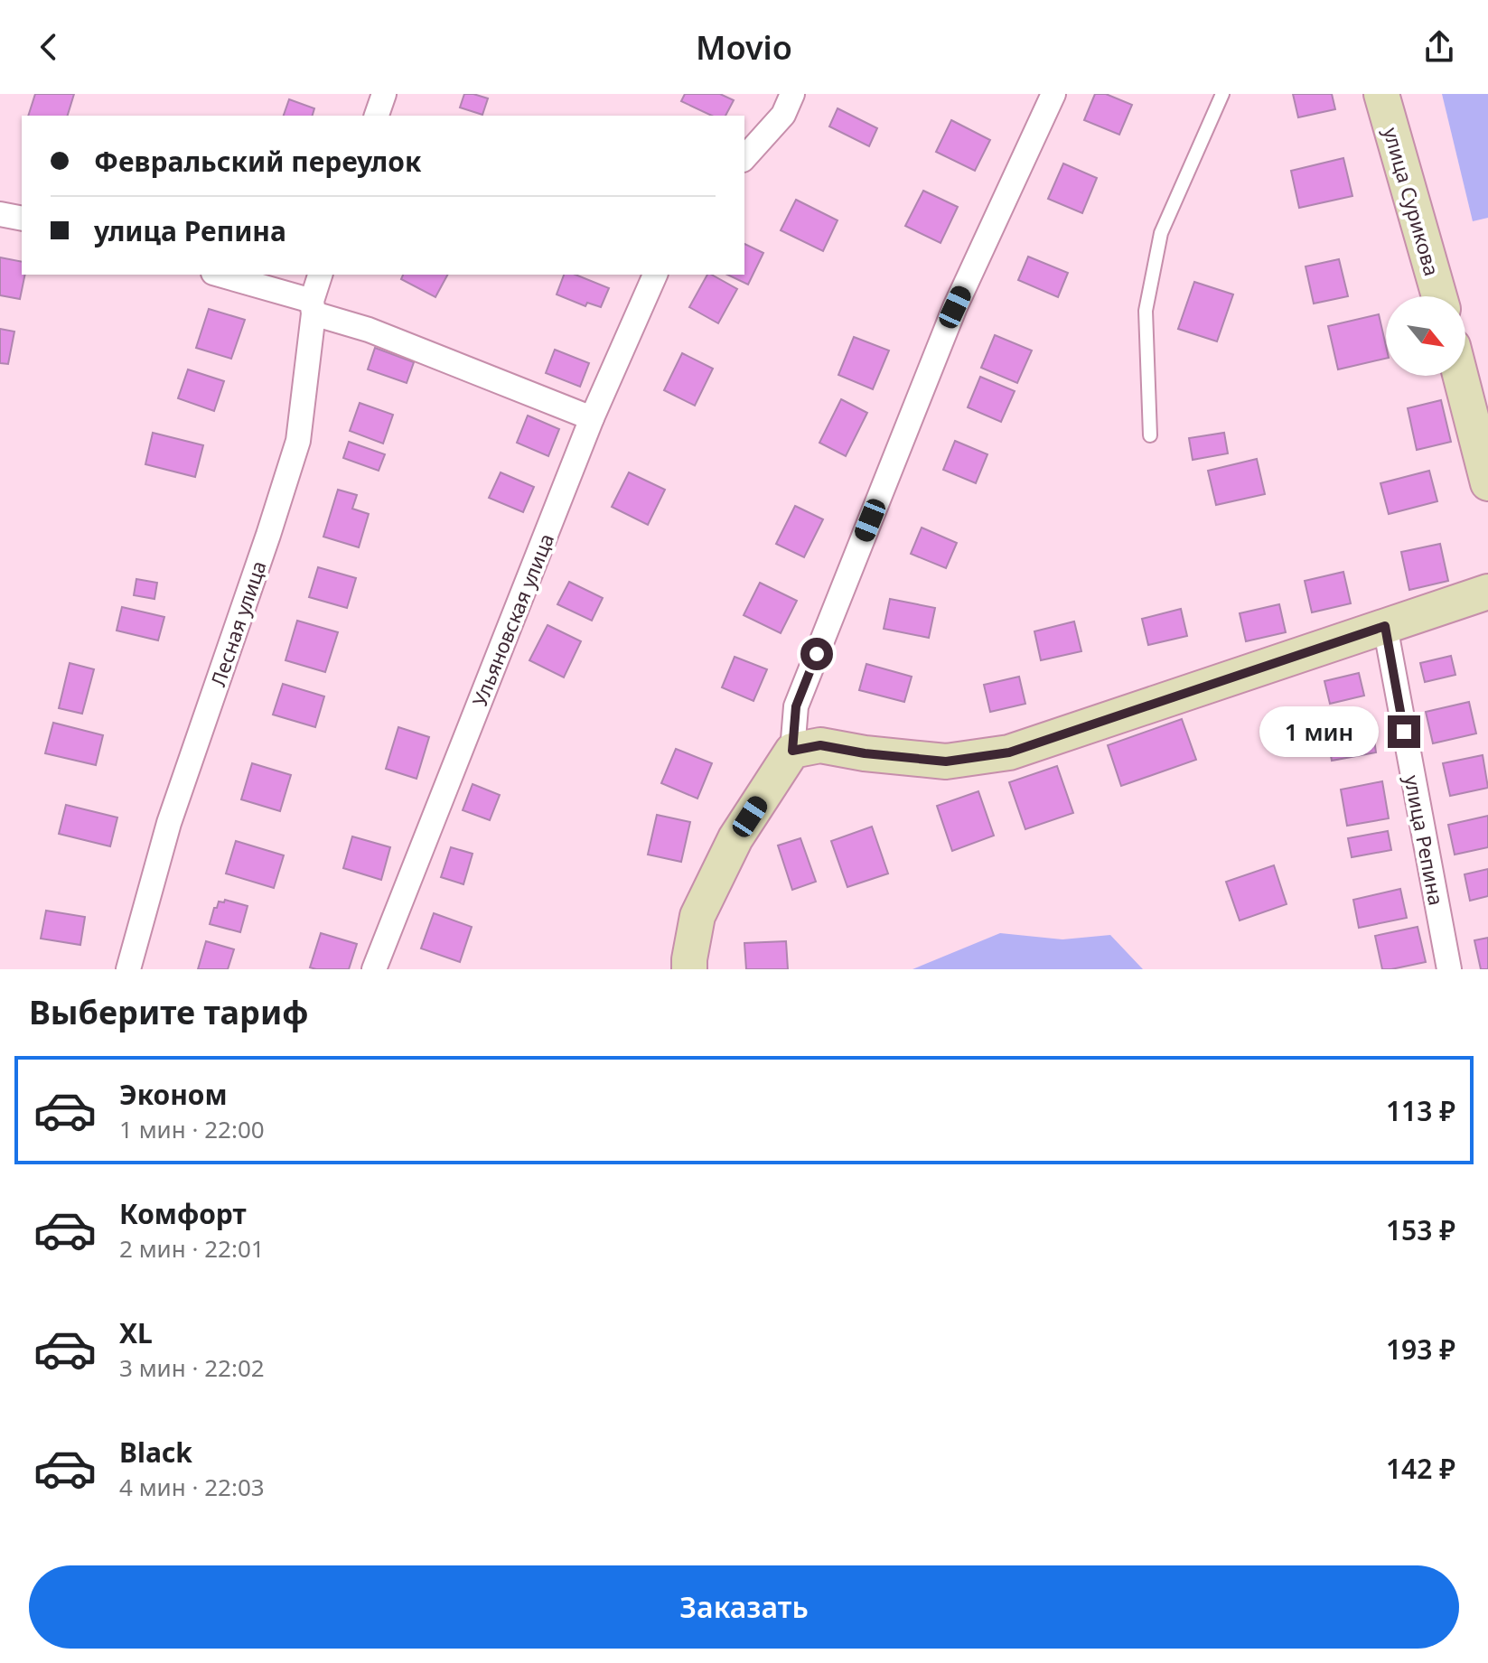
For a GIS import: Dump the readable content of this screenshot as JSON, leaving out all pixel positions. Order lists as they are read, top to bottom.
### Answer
{
  "streets": {
    "street": [
      "улица Сурикова",
      "Ульяновская улица",
      "Лесная улица",
      "улица Репина"
    ]
  },
  "north": "bottom right",
  "page": {
    "header": "Movio",
    "banner": ["Февральский переулок", "улица Репина"],
    "bubble": "1 мин",
    "heading": "Выберите тариф",
    "list": [
      {
        "name": "Эконом",
        "note": "1 мин · 22:00",
        "value": "113 ₽"
      },
      {
        "name": "Комфорт",
        "note": "2 мин · 22:01",
        "value": "153 ₽"
      },
      {
        "name": "XL",
        "note": "3 мин · 22:02",
        "value": "193 ₽"
      },
      {
        "name": "Black",
        "note": "4 мин · 22:03",
        "value": "142 ₽"
      }
    ],
    "buttons": "Заказать"
  }
}
